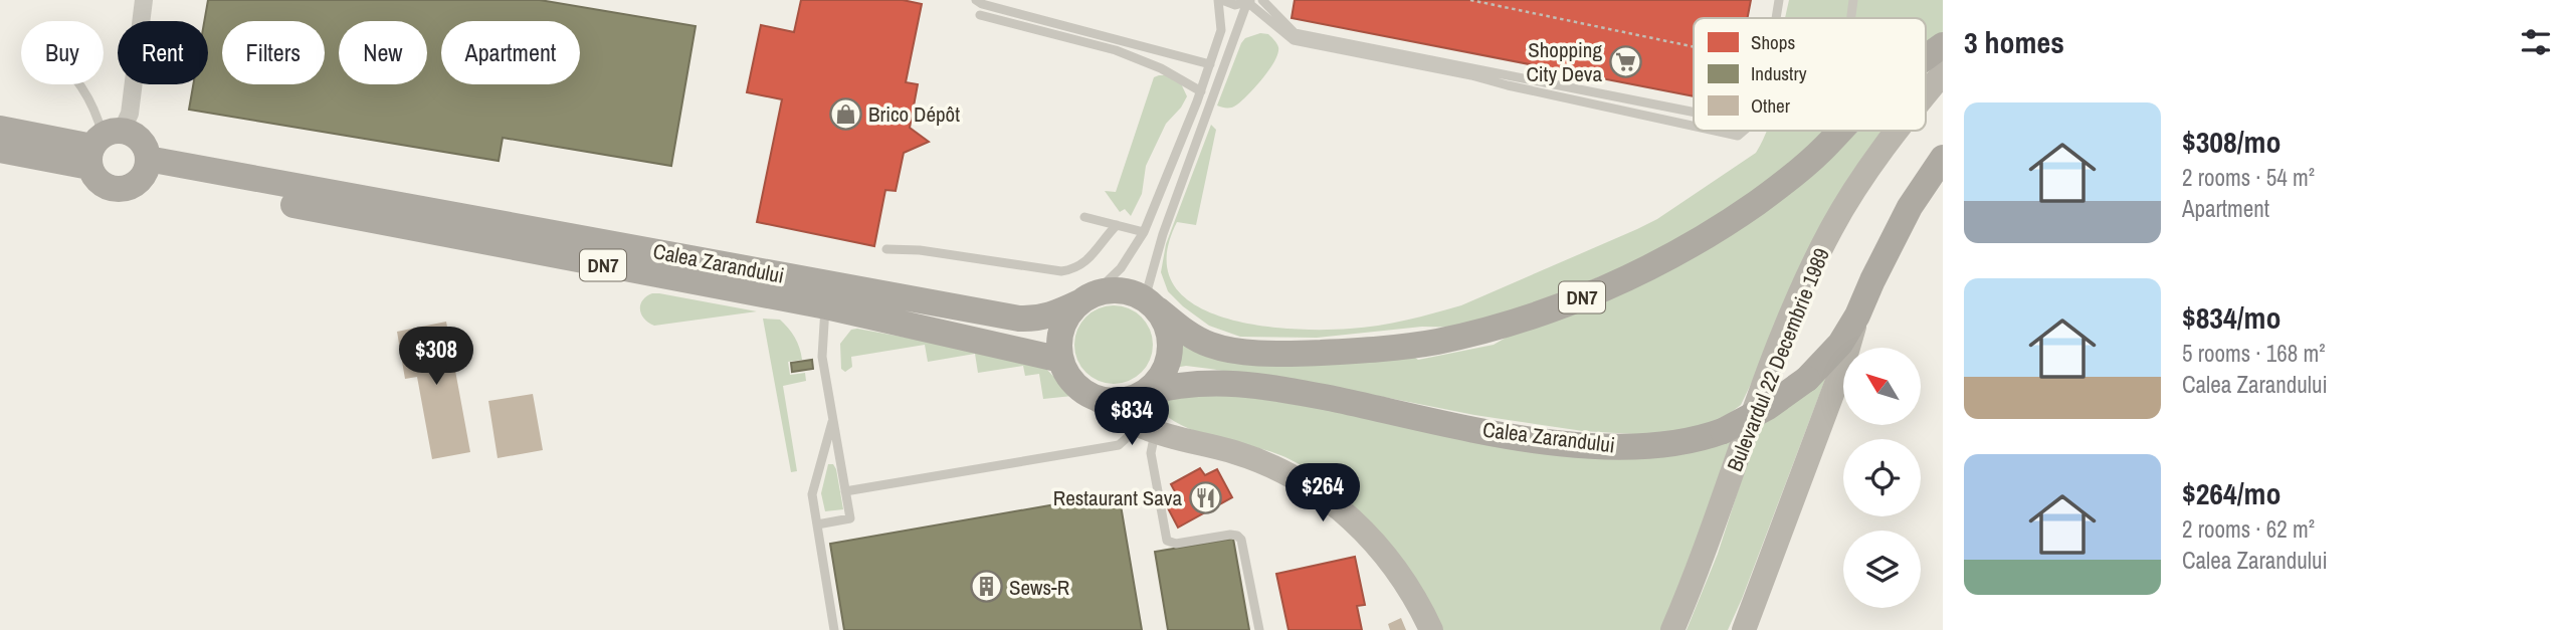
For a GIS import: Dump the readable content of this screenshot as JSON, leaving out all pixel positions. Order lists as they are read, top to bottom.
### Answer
{
  "streets": {
    "main road": ["Calea Zarandului", "DN7", "Bulevardul 22 Decembrie 1989"]
  },
  "places": {
    "supermarket": ["Shopping City Deva"],
    "shop": ["Brico Dépôt"],
    "restaurant": ["Restaurant Sava"],
    "building": ["Sews-R"]
  },
  "legend": ["Shops", "Industry", "Other"],
  "north": "top left",
  "page": {
    "heading": "3 homes",
    "chip": [
      "Buy",
      "Rent",
      "Filters",
      "New",
      "Apartment"
    ],
    "list": [
      {
        "name": "$308/mo",
        "note": "2 rooms · 54 m² · Apartment"
      },
      {
        "name": "$834/mo",
        "note": "5 rooms · 168 m² · Calea Zarandului"
      },
      {
        "name": "$264/mo",
        "note": "2 rooms · 62 m² · Calea Zarandului"
      }
    ],
    "price": ["$308", "$834", "$264"]
  }
}
